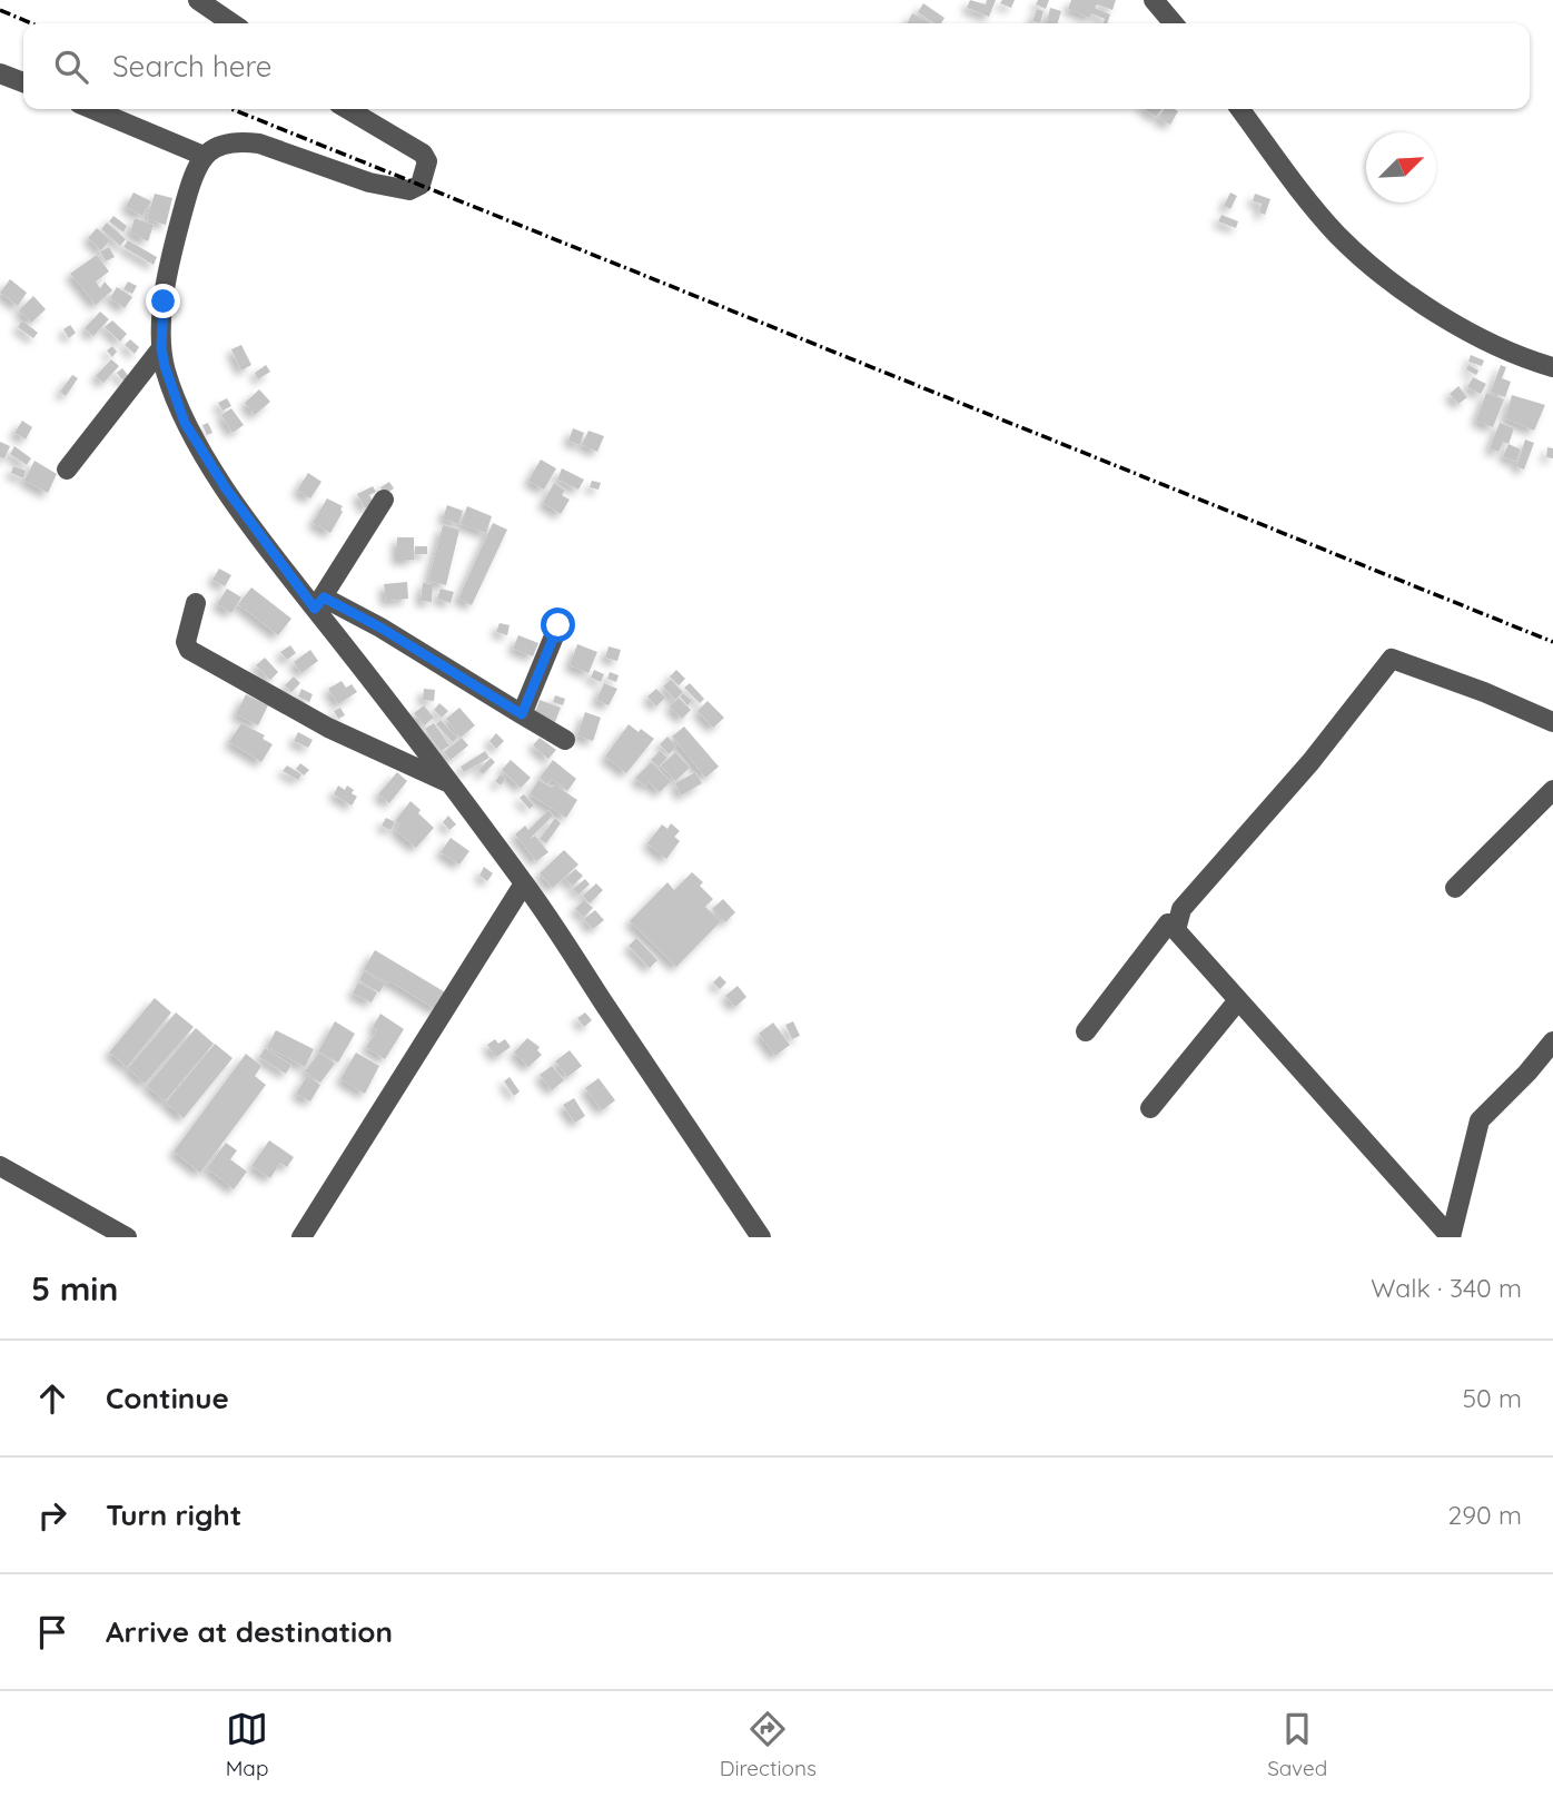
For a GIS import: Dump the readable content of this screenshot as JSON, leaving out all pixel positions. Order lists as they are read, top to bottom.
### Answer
{
  "north": "top right",
  "page": {
    "search": "Search here",
    "heading": ["5 min", "Walk · 340 m"],
    "list": [
      ["Continue", "50 m"],
      ["Turn right", "290 m"],
      "Arrive at destination"
    ],
    "nav": ["Map", "Directions", "Saved"]
  }
}
